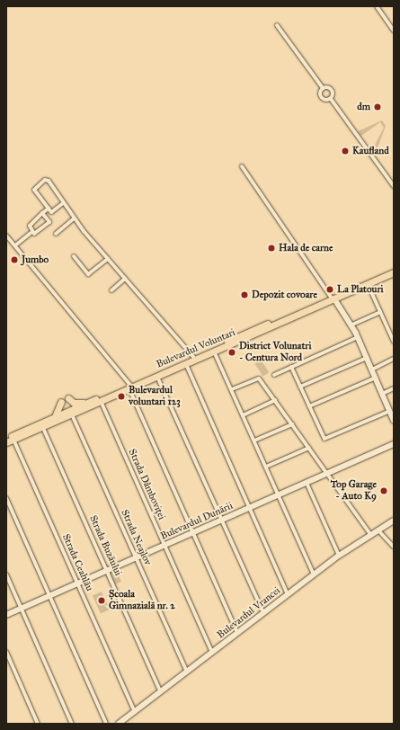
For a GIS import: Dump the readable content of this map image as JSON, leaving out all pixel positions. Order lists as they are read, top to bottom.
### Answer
{
  "streets": {
    "highway": ["Bulevardul Voluntari"],
    "street": [
      "Strada Dâmboviței",
      "Bulevardul Dunării",
      "Strada Neajlov",
      "Strada Buzăului",
      "Strada Ceahlău",
      "Bulevardul Vrancei"
    ]
  },
  "crossings": [
    ["Bulevardul Voluntari", "Strada Dâmboviței"],
    ["Bulevardul Voluntari", "Strada Neajlov"],
    ["Bulevardul Voluntari", "Strada Buzăului"],
    ["Bulevardul Voluntari", "Strada Ceahlău"],
    ["Strada Dâmboviței", "Bulevardul Dunării"],
    ["Strada Dâmboviței", "Bulevardul Vrancei"],
    ["Bulevardul Dunării", "Strada Neajlov"],
    ["Bulevardul Dunării", "Strada Buzăului"],
    ["Bulevardul Dunării", "Strada Ceahlău"],
    ["Strada Neajlov", "Bulevardul Vrancei"],
    ["Strada Buzăului", "Bulevardul Vrancei"],
    ["Strada Ceahlău", "Bulevardul Vrancei"]
  ],
  "places": [
    "dm",
    "Kaufland",
    "Hala de carne",
    "Jumbo",
    "La Platouri",
    "Depozit covoare",
    "District Volunatri - Centura Nord",
    "Bulevardul voluntari 123",
    "Top Garage - Auto K9",
    "Școala Gimnazială nr. 2"
  ]
}
